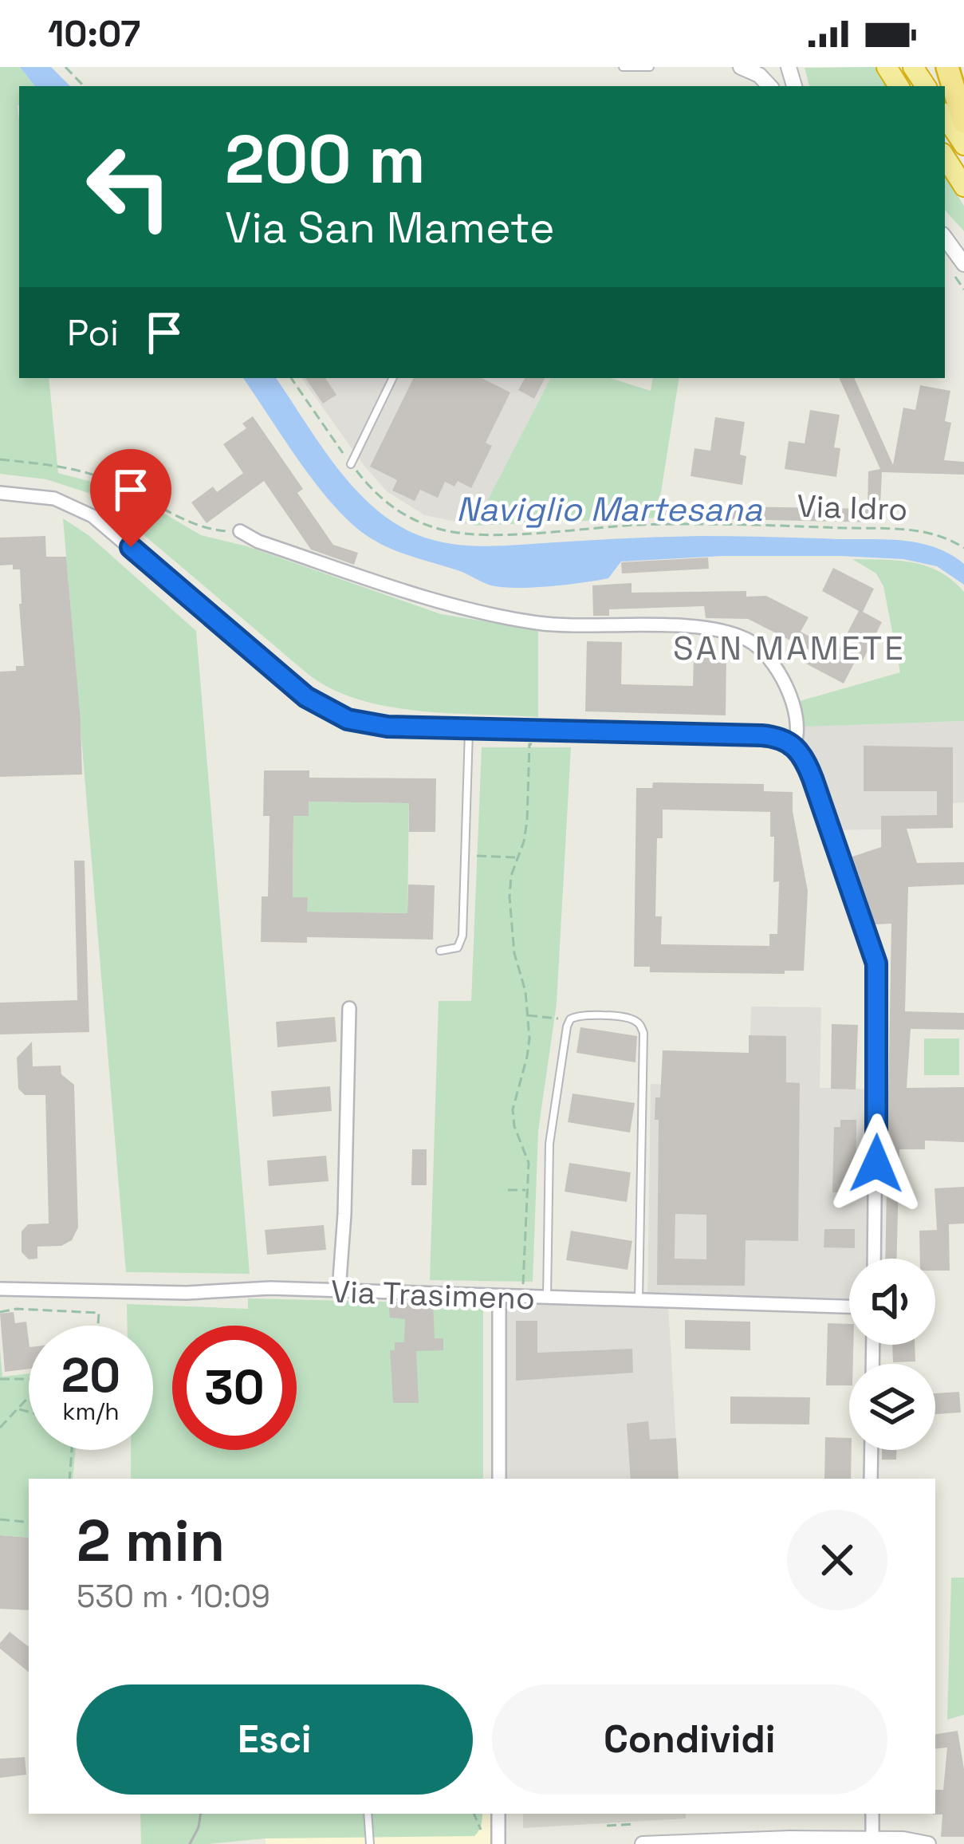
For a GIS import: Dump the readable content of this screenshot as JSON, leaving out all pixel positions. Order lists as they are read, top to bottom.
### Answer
{
  "streets": {
    "street": ["Via Trasimeno"],
    "path": ["Via Idro"]
  },
  "districts": ["SAN MAMETE"],
  "water": ["Naviglio Martesana"],
  "page": {
    "status": "10:07",
    "turn": ["200 m", "Via San Mamete"],
    "then": "Poi",
    "speed": "20 km/h",
    "limit": "30",
    "heading": ["2 min", "530 m · 10:09"],
    "buttons": ["Esci", "Condividi"]
  }
}
